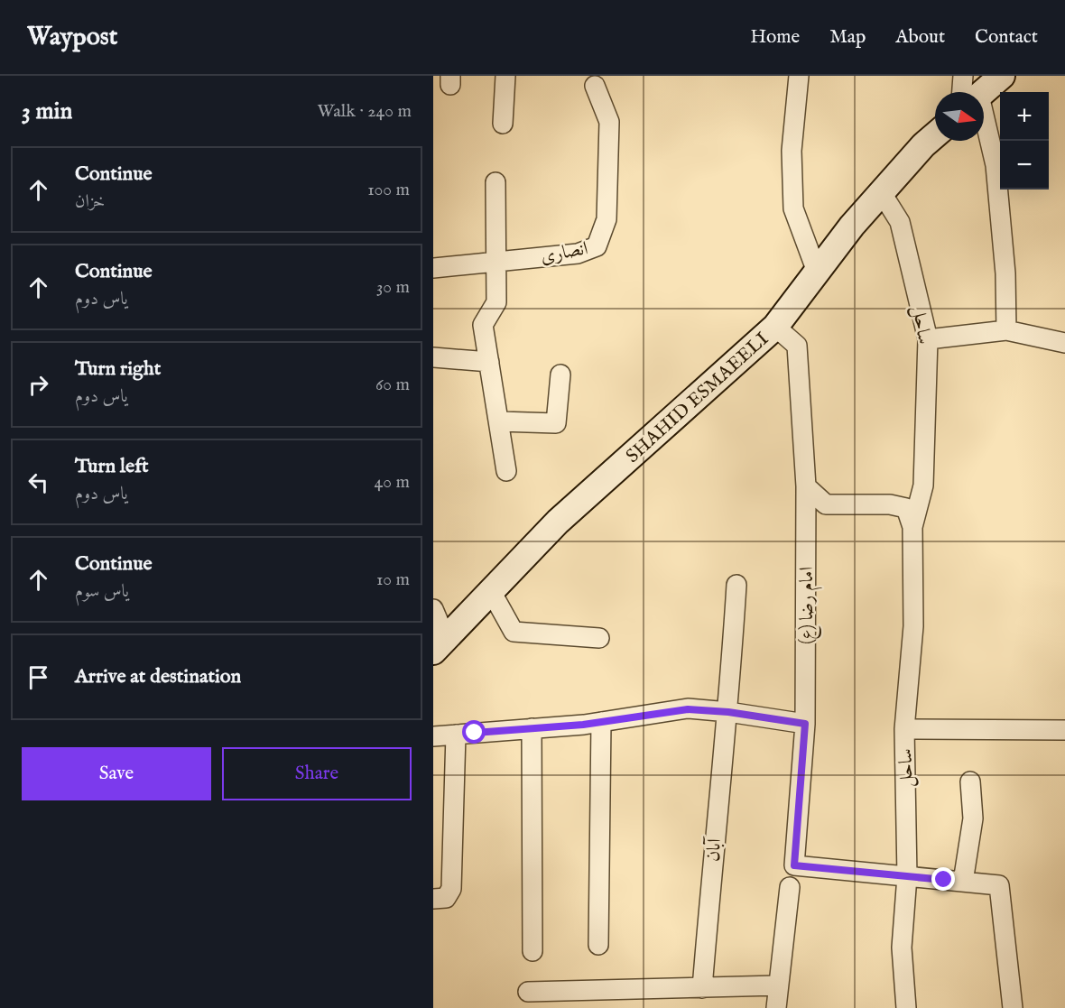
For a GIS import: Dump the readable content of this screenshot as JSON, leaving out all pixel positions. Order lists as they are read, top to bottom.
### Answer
{
  "streets": {
    "street": [
      "انصاری",
      "ساحل",
      "SHAHID ESMAEELI",
      "امام رضا (ع)",
      "آبان"
    ]
  },
  "crossings": [
    ["ساحل", "SHAHID ESMAEELI"],
    ["ساحل", "امام رضا (ع)"]
  ],
  "north": "right",
  "page": {
    "header": "Waypost",
    "nav": [
      "Home",
      "Map",
      "About",
      "Contact"
    ],
    "heading": ["3 min", "Walk · 240 m"],
    "map_buttons": ["+", "−"],
    "list": [
      ["Continue", "خزان", "100 m"],
      ["Continue", "یاس دوم", "30 m"],
      ["Turn right", "یاس دوم", "60 m"],
      ["Turn left", "یاس دوم", "40 m"],
      ["Continue", "یاس سوم", "10 m"],
      "Arrive at destination"
    ],
    "buttons": ["Save", "Share"]
  }
}
